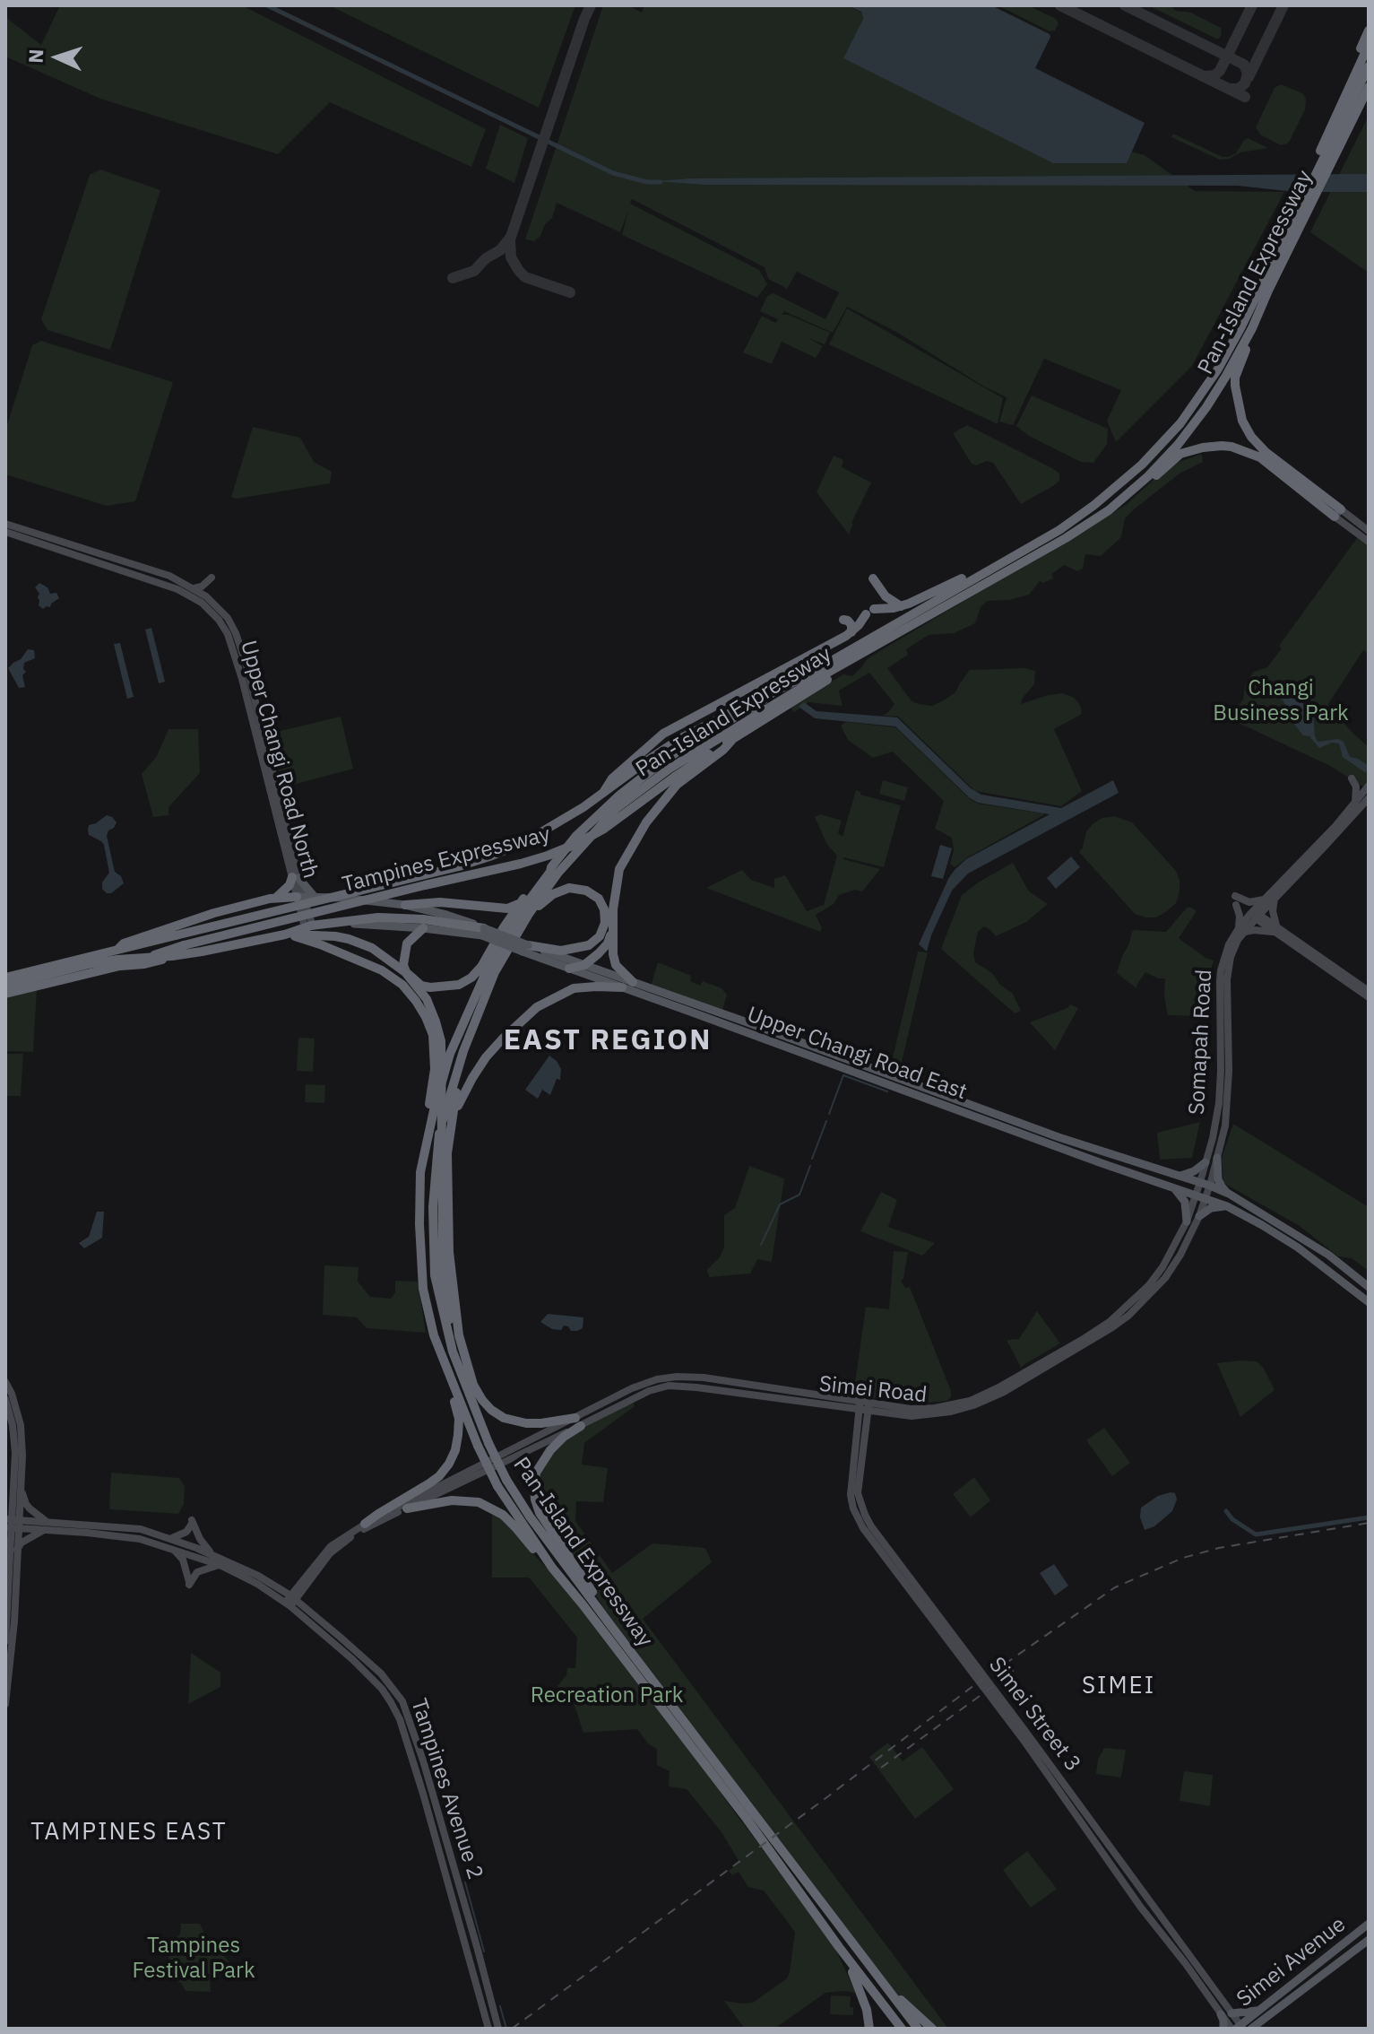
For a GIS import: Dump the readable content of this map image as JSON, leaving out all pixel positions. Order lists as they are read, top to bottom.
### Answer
{
  "streets": {
    "highway": ["Pan-Island Expressway", "Tampines Expressway"],
    "main road": [
      "Upper Changi Road North",
      "Somapah Road",
      "Upper Changi Road East",
      "Simei Road",
      "Simei Street 3",
      "Tampines Avenue 2",
      "Simei Avenue"
    ]
  },
  "crossings": [
    ["Pan-Island Expressway", "Tampines Expressway"],
    ["Upper Changi Road North", "Upper Changi Road East"],
    ["Somapah Road", "Upper Changi Road East"],
    ["Somapah Road", "Simei Road"],
    ["Upper Changi Road East", "Simei Road"],
    ["Simei Road", "Simei Street 3"],
    ["Simei Street 3", "Simei Avenue"]
  ],
  "districts": ["EAST REGION", "SIMEI", "TAMPINES EAST"],
  "parks": ["Changi Business Park", "Recreation Park", "Tampines Festival Park"],
  "north": "left"
}
